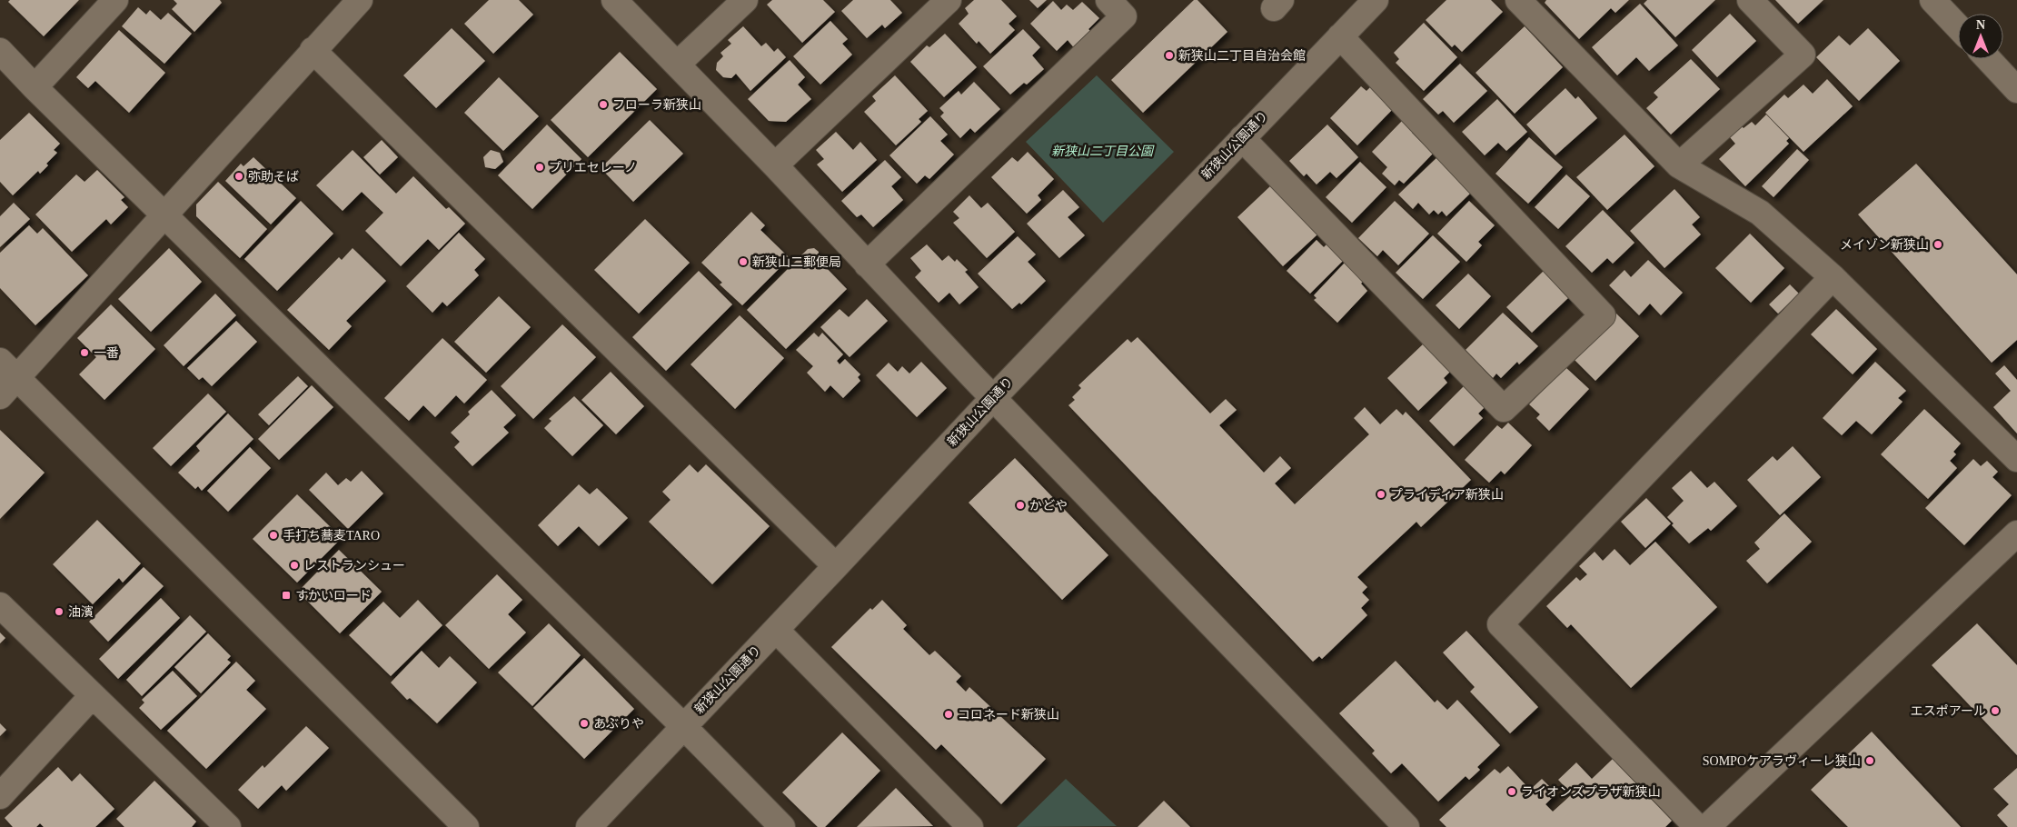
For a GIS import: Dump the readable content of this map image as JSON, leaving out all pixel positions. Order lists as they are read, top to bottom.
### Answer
{
  "streets": {
    "street": ["新狭山公園通り"]
  },
  "parks": ["新狭山二丁目公園"],
  "places": {
    "other": [
      "新狭山二丁目自治会館",
      "フローラ新狭山",
      "プリエセレーノ",
      "弥助そば",
      "メイゾン新狭山",
      "新狭山二郵便局",
      "一番",
      "プライディア新狭山",
      "かどや",
      "手打ち蕎麦TARO",
      "レストランシュー",
      "油濱",
      "エスポアール",
      "コロネード新狭山",
      "あぶりや",
      "SOMPOケアラヴィーレ狭山",
      "ライオンズプラザ新狭山"
    ],
    "transit": ["すかいロード"]
  },
  "north": "top"
}
